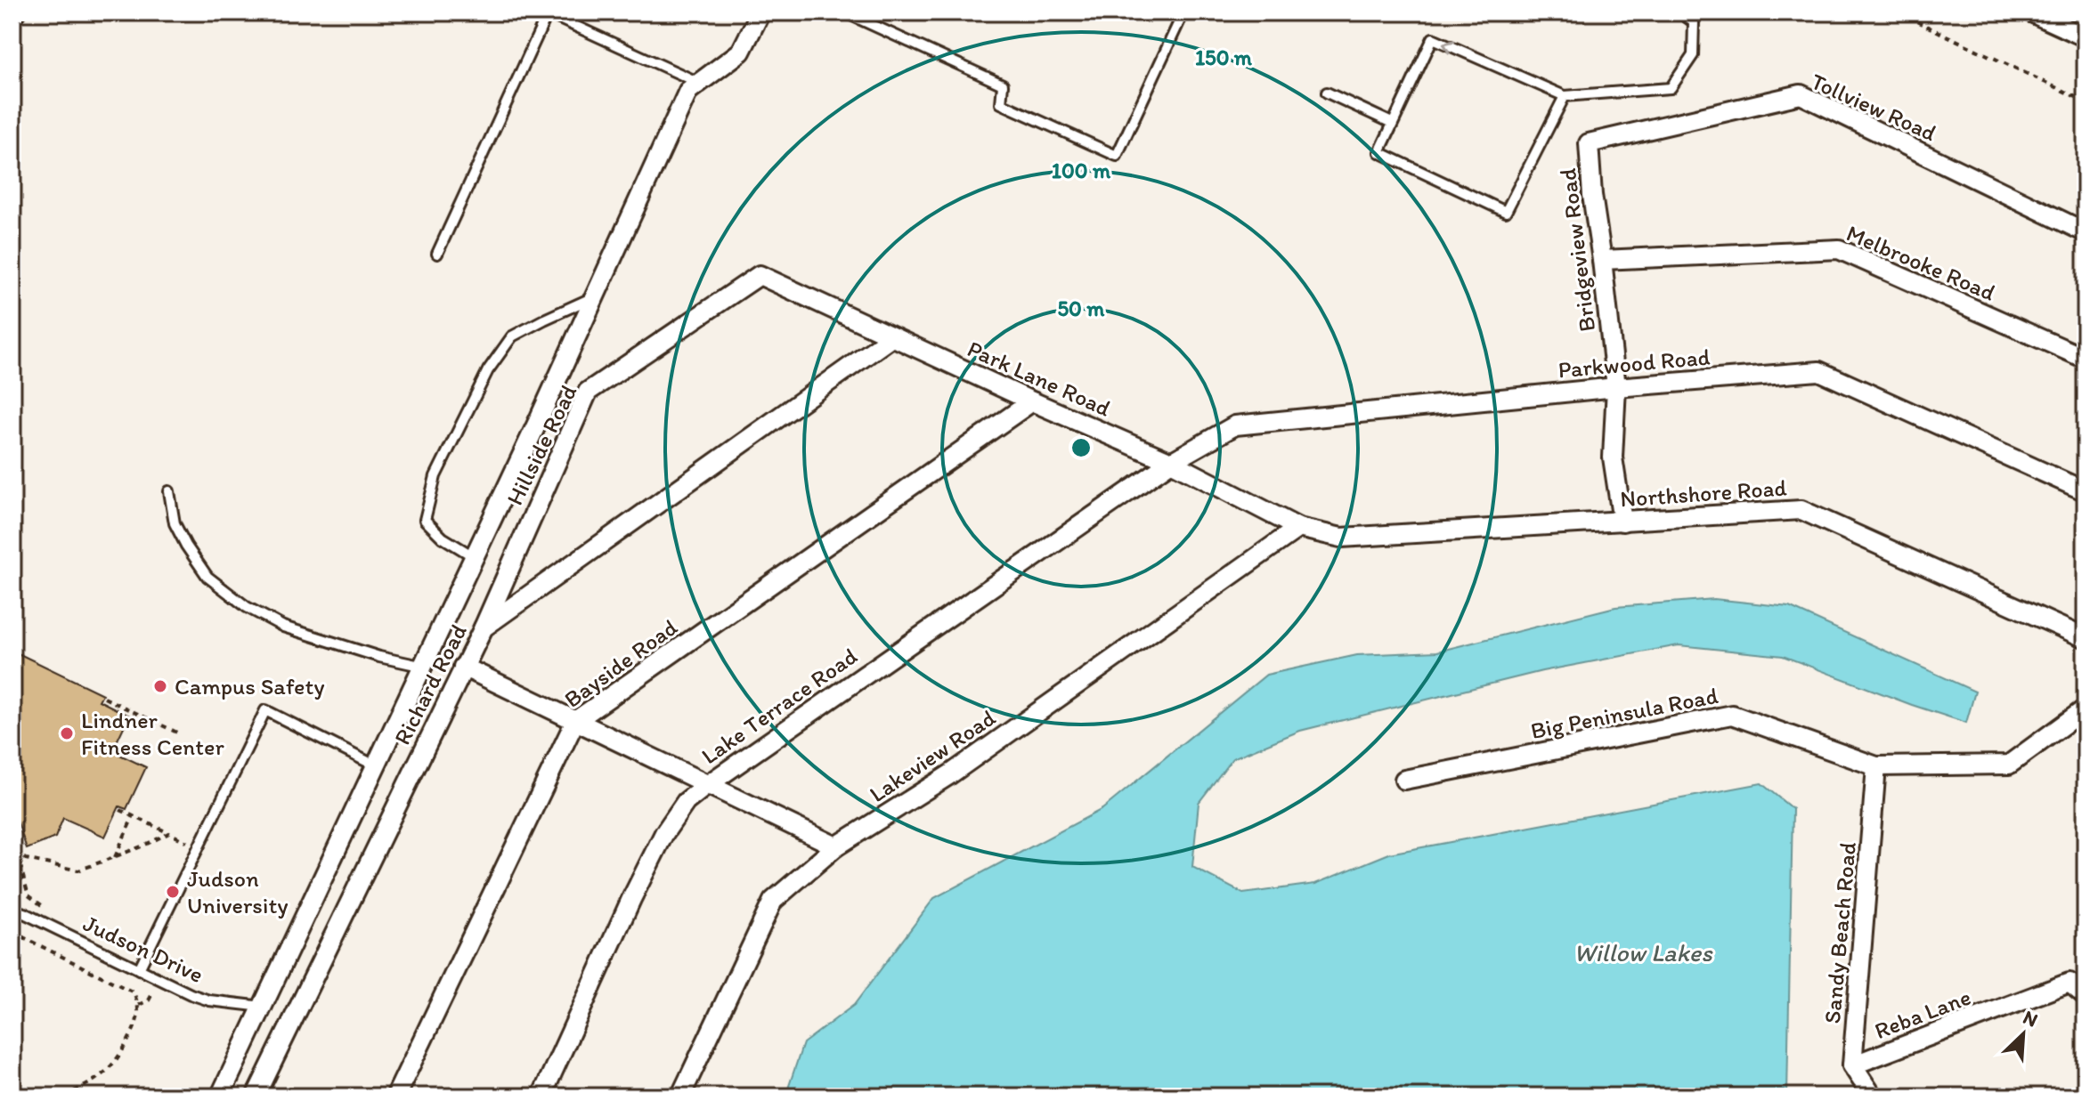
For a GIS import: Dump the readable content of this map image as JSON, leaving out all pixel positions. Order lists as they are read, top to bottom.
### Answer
{
  "streets": {
    "street": [
      "Tollview Road",
      "Bridgeview Road",
      "Melbrooke Road",
      "Parkwood Road",
      "Park Lane Road",
      "Hillside Road",
      "Northshore Road",
      "Bayside Road",
      "Richard Road",
      "Lake Terrace Road",
      "Big Peninsula Road",
      "Lakeview Road",
      "Sandy Beach Road",
      "Reba Lane"
    ],
    "lane": ["Judson Drive"]
  },
  "crossings": [
    ["Tollview Road", "Bridgeview Road"],
    ["Bridgeview Road", "Melbrooke Road"],
    ["Bridgeview Road", "Parkwood Road"],
    ["Bridgeview Road", "Northshore Road"],
    ["Parkwood Road", "Park Lane Road"],
    ["Parkwood Road", "Lake Terrace Road"],
    ["Park Lane Road", "Hillside Road"],
    ["Park Lane Road", "Northshore Road"],
    ["Park Lane Road", "Bayside Road"],
    ["Park Lane Road", "Richard Road"],
    ["Park Lane Road", "Lake Terrace Road"],
    ["Park Lane Road", "Lakeview Road"],
    ["Hillside Road", "Richard Road"],
    ["Northshore Road", "Lakeview Road"],
    ["Big Peninsula Road", "Sandy Beach Road"],
    ["Sandy Beach Road", "Reba Lane"]
  ],
  "water": ["Willow Lakes"],
  "places": ["Campus Safety", "Lindner Fitness Center", "Judson University"],
  "north": "top right",
  "rings": ["150 m", "100 m", "50 m"]
}
